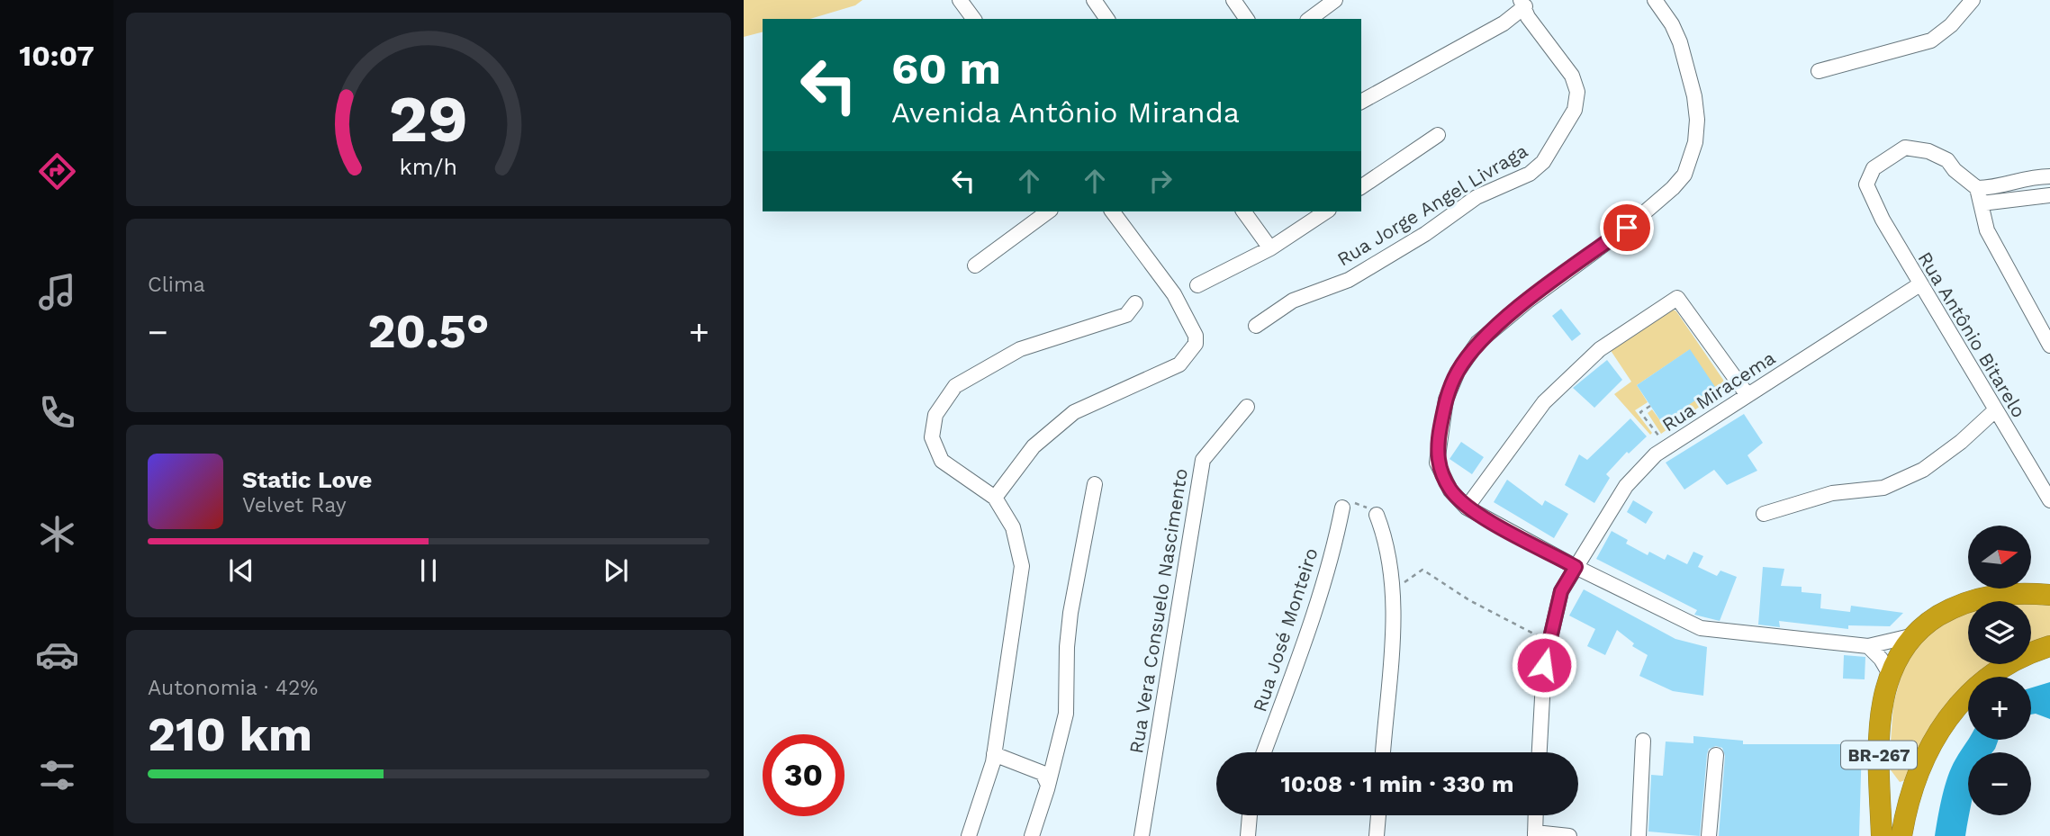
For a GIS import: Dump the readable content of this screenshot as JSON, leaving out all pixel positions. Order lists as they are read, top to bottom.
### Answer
{
  "streets": {
    "highway": ["BR-267"],
    "street": [
      "Rua Jorge Angel Livraga",
      "Rua Antônio Bitarelo",
      "Rua Miracema",
      "Rua Vera Consuelo Nascimento",
      "Rua José Monteiro"
    ]
  },
  "crossings": [
    ["Rua Antônio Bitarelo", "Rua Miracema"]
  ],
  "north": "right",
  "page": {
    "tabs": "10:07",
    "turn": ["60 m", "Avenida Antônio Miranda"],
    "tile": [
      "Clima",
      ["Autonomia · 42%", "210 km"]
    ],
    "heat": ["−", "20.5°", "+"],
    "song": ["Static Love", "Velvet Ray"],
    "map_buttons": ["+", "−"],
    "limit": "30",
    "trip": "10:08 · 1 min · 330 m",
    "gauge": ["29", "km/h"]
  }
}
